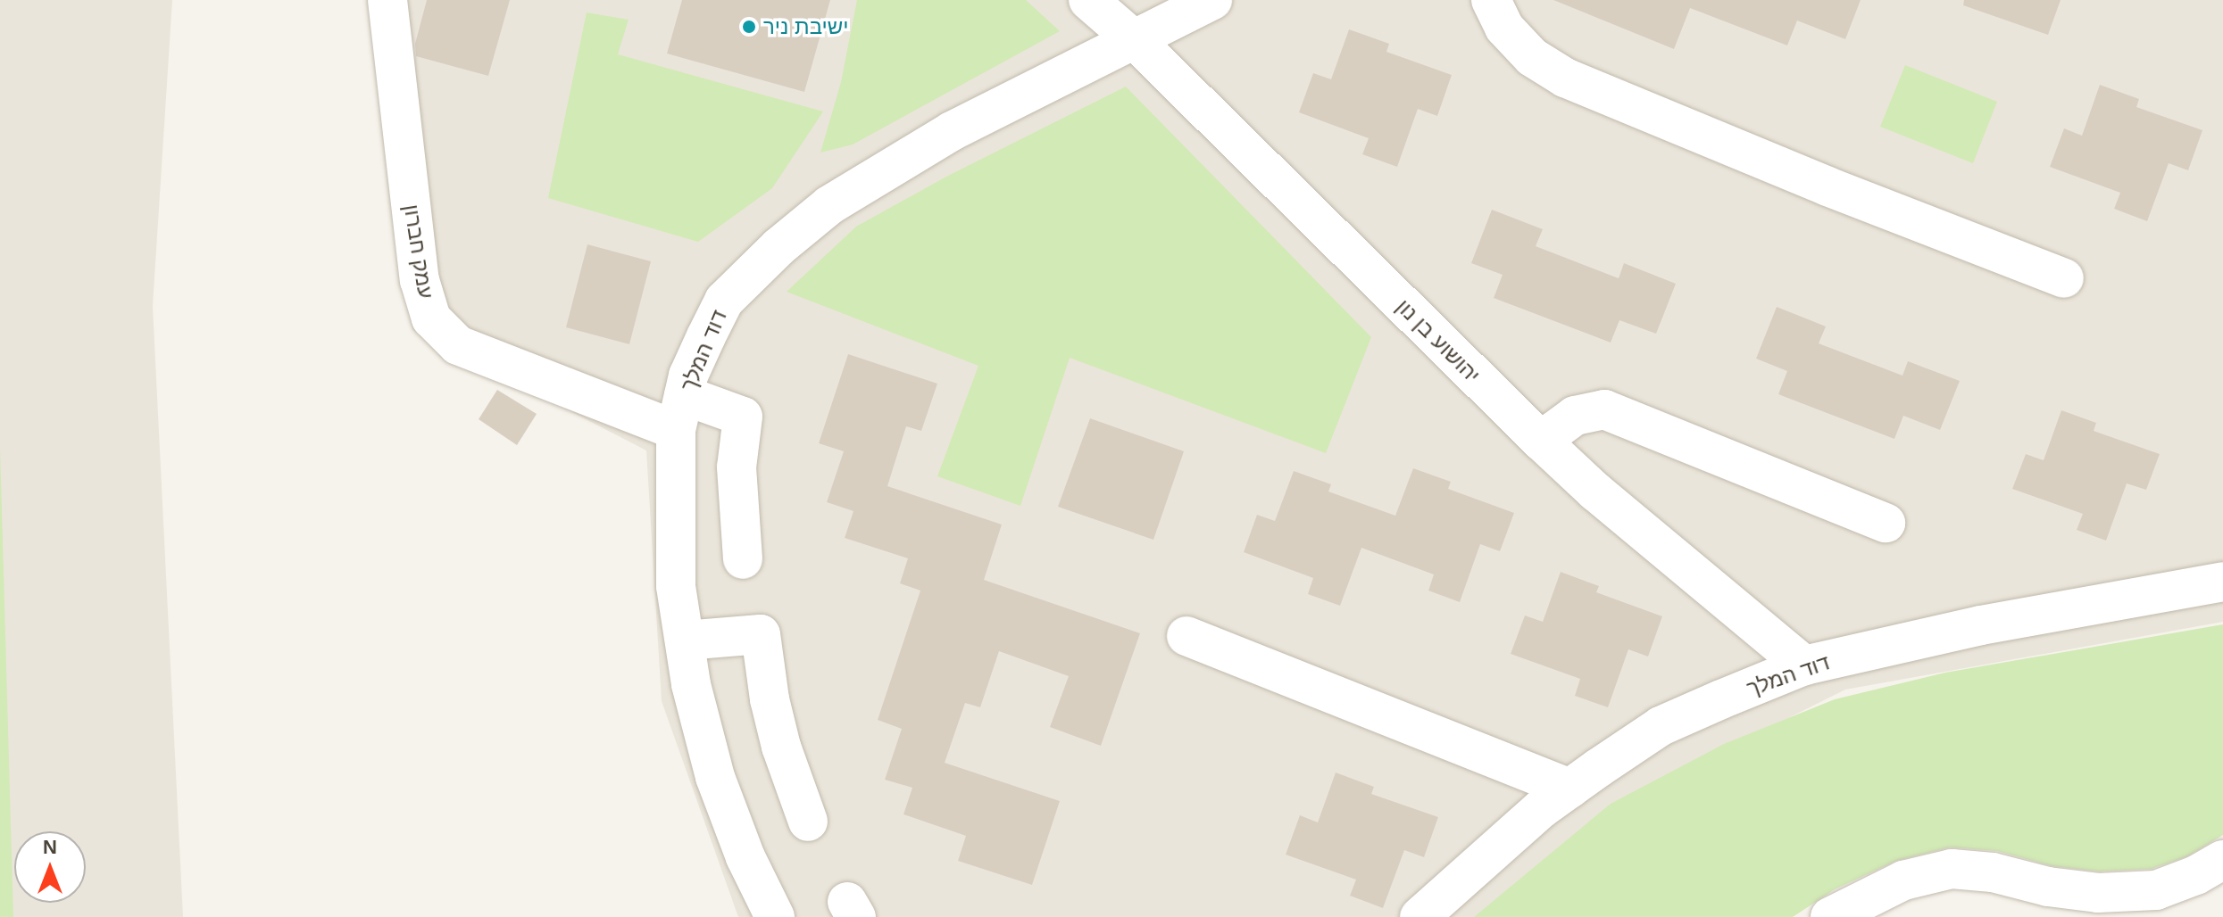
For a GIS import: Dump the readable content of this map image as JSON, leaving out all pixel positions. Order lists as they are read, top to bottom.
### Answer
{
  "streets": {
    "street": ["עמק חברון", "יהושוע בן נון", "דוד המלך"]
  },
  "crossings": [
    ["עמק חברון", "דוד המלך"],
    ["יהושוע בן נון", "דוד המלך"]
  ],
  "places": ["ישיבת ניר"],
  "north": "top"
}
